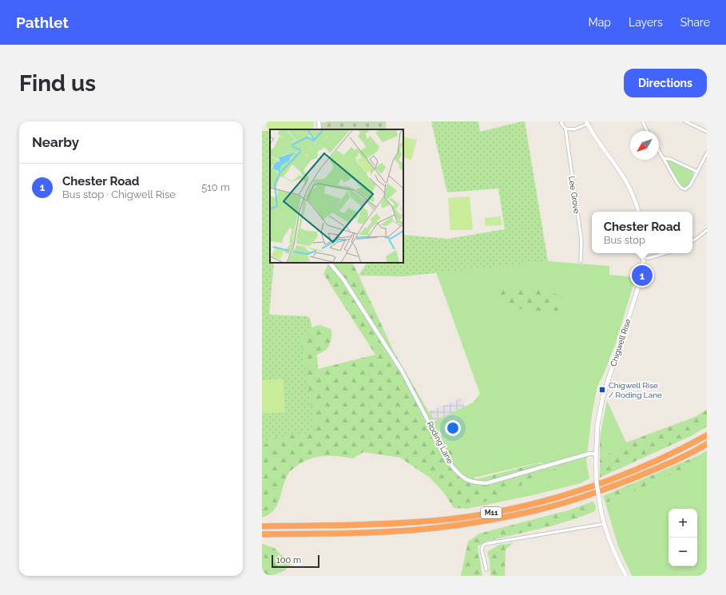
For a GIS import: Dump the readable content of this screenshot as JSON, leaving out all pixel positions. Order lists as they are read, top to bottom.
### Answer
{
  "streets": {
    "highway": ["M11"],
    "main road": ["Chigwell Rise"],
    "street": ["Lee Grove", "Roding Lane"]
  },
  "crossings": [
    ["Chigwell Rise", "Roding Lane"]
  ],
  "places": {
    "transit": ["Chigwell Rise / Roding Lane"]
  },
  "scale_bar": "100 m",
  "north": "bottom left",
  "page": {
    "header": "Pathlet",
    "nav": ["Map", "Layers", "Share"],
    "buttons": "Directions",
    "title": "Find us",
    "heading": "Nearby",
    "list": [
      {
        "mark": "1",
        "name": "Chester Road",
        "note": "Bus stop · Chigwell Rise",
        "value": "510 m"
      }
    ],
    "popup": ["Chester Road", "Bus stop"],
    "pins": "1",
    "map_buttons": ["+", "−"],
    "scale": "100 m"
  }
}
